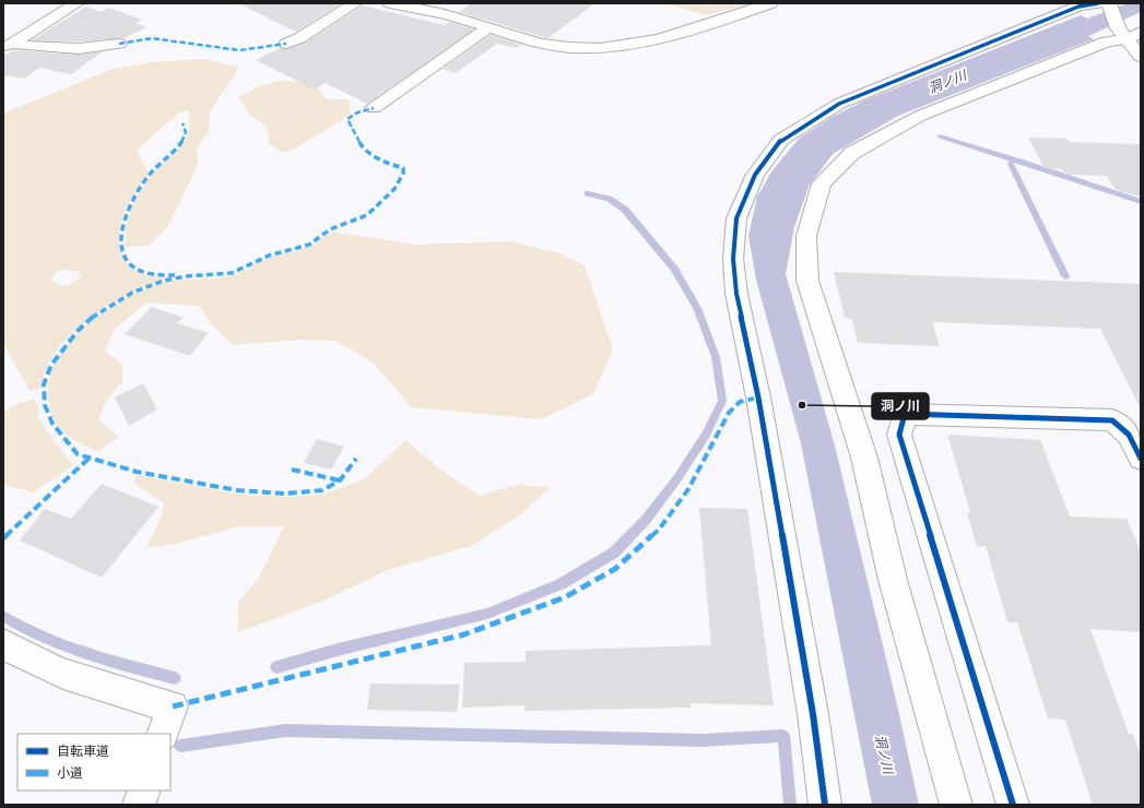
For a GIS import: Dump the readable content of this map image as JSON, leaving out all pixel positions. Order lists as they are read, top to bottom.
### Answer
{
  "water": ["洞ノ川"],
  "places": ["洞ノ川"],
  "legend": ["自転車道", "小道"]
}
